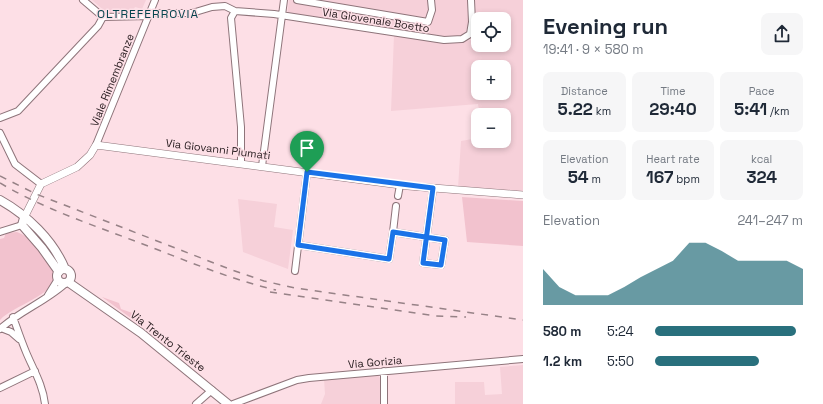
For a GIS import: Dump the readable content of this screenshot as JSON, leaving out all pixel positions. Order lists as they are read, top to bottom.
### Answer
{
  "streets": {
    "main road": ["Via Trento Trieste"],
    "street": [
      "Via Giovenale Boetto",
      "Viale Rimembranze",
      "Via Giovanni Piumati",
      "Via Gorizia"
    ]
  },
  "crossings": [
    ["Via Giovenale Boetto", "Viale Rimembranze"],
    ["Viale Rimembranze", "Via Giovanni Piumati"]
  ],
  "districts": ["OLTREFERROVIA"],
  "page": {
    "heading": ["Evening run", "19:41 · 9 × 580 m"],
    "map_buttons": ["+", "−"],
    "stats": [
      ["Distance", "5.22 km"],
      ["Time", "29:40"],
      ["Pace", "5:41 /km"],
      ["Elevation", "54 m"],
      ["Heart rate", "167 bpm"],
      ["kcal", "324"]
    ],
    "chart": ["Elevation", "241–247 m"],
    "list": [
      {
        "name": "580 m",
        "note": "5:24"
      },
      {
        "name": "1.2 km",
        "note": "5:50"
      }
    ]
  }
}
